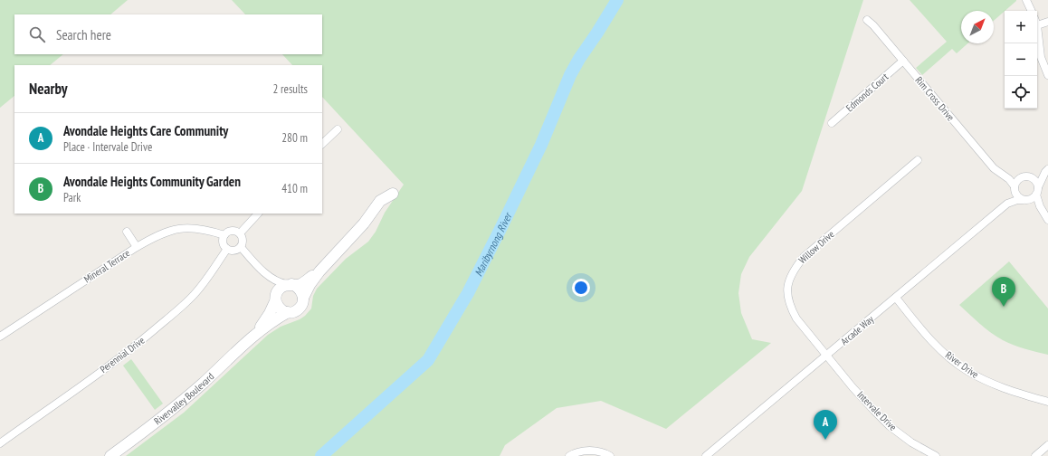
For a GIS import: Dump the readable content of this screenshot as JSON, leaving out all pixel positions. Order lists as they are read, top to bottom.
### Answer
{
  "streets": {
    "street": [
      "Edmonds Court",
      "Rim Cross Drive",
      "Willow Drive",
      "Mineral Terrace",
      "Arcade Way",
      "Perennial Drive",
      "River Drive",
      "Rivervalley Boulevard",
      "Intervale Drive"
    ]
  },
  "crossings": [
    ["Edmonds Court", "Rim Cross Drive"],
    ["Rim Cross Drive", "Arcade Way"],
    ["Willow Drive", "Arcade Way"],
    ["Willow Drive", "Intervale Drive"],
    ["Mineral Terrace", "Perennial Drive"],
    ["Arcade Way", "River Drive"],
    ["Arcade Way", "Intervale Drive"]
  ],
  "water": ["Maribyrnong River"],
  "north": "top right",
  "page": {
    "map_buttons": ["+", "−"],
    "search": "Search here",
    "heading": ["Nearby", "2 results"],
    "list": [
      {
        "mark": "A",
        "name": "Avondale Heights Care Community",
        "note": "Place · Intervale Drive",
        "value": "280 m"
      },
      {
        "mark": "B",
        "name": "Avondale Heights Community Garden",
        "note": "Park",
        "value": "410 m"
      }
    ],
    "pins": ["B", "A"]
  }
}
